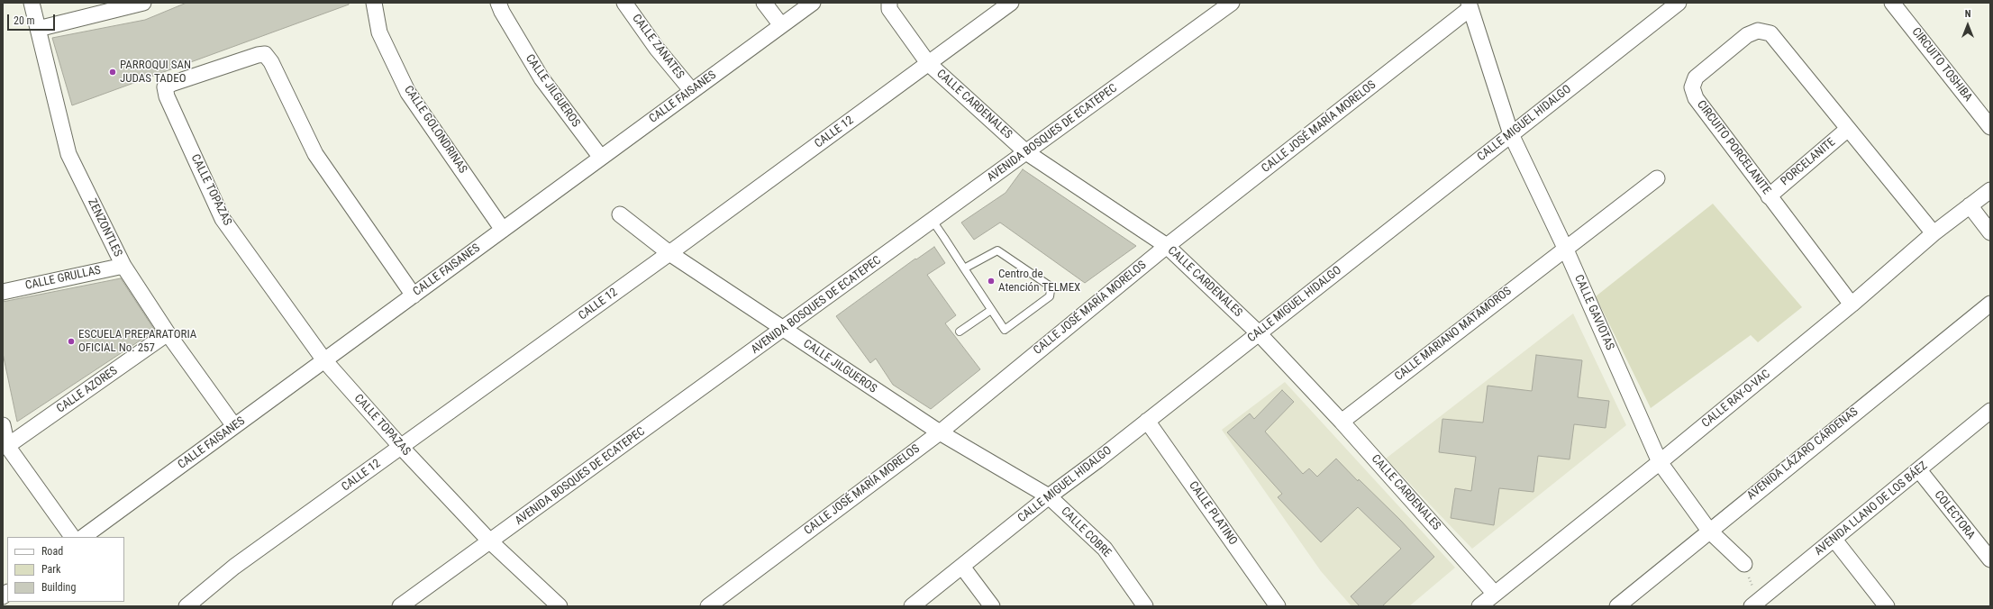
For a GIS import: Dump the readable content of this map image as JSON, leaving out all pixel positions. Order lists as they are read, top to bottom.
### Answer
{
  "streets": {
    "street": [
      "CALLE ZANATES",
      "CIRCUITO TOSHIBA",
      "CALLE JILGUEROS",
      "CALLE FAISANES",
      "CALLE CARDENALES",
      "CALLE MIGUEL HIDALGO",
      "CALLE JOSÉ MARÍA MORELOS",
      "CALLE GOLONDRINAS",
      "CALLE 12",
      "AVENIDA BOSQUES DE ECATEPEC",
      "CIRCUITO PORCELANITE",
      "PORCELANITE",
      "CALLE TOPAZAS",
      "ZENZONTLES",
      "CALLE GRULLAS",
      "CALLE GAVIOTAS",
      "CALLE MARIANO MATAMOROS",
      "CALLE AZORES",
      "CALLE RAY-O-VAC",
      "AVENIDA LÁZARO CÁRDENAS",
      "AVENIDA LLANO DE LOS BÁEZ",
      "CALLE PLATINO",
      "COLECTORA",
      "CALLE COBRE"
    ]
  },
  "crossings": [
    ["CALLE ZANATES", "CALLE FAISANES"],
    ["CALLE JILGUEROS", "CALLE FAISANES"],
    ["CALLE JILGUEROS", "CALLE MIGUEL HIDALGO"],
    ["CALLE JILGUEROS", "CALLE JOSÉ MARÍA MORELOS"],
    ["CALLE JILGUEROS", "CALLE 12"],
    ["CALLE JILGUEROS", "AVENIDA BOSQUES DE ECATEPEC"],
    ["CALLE JILGUEROS", "CALLE COBRE"],
    ["CALLE FAISANES", "CALLE GOLONDRINAS"],
    ["CALLE FAISANES", "CALLE TOPAZAS"],
    ["CALLE FAISANES", "ZENZONTLES"],
    ["CALLE CARDENALES", "CALLE MIGUEL HIDALGO"],
    ["CALLE CARDENALES", "CALLE JOSÉ MARÍA MORELOS"],
    ["CALLE CARDENALES", "CALLE 12"],
    ["CALLE CARDENALES", "AVENIDA BOSQUES DE ECATEPEC"],
    ["CALLE CARDENALES", "CALLE MARIANO MATAMOROS"],
    ["CALLE CARDENALES", "CALLE RAY-O-VAC"],
    ["CALLE MIGUEL HIDALGO", "CALLE GAVIOTAS"],
    ["CALLE MIGUEL HIDALGO", "CALLE PLATINO"],
    ["CALLE MIGUEL HIDALGO", "CALLE COBRE"],
    ["CALLE JOSÉ MARÍA MORELOS", "CALLE GAVIOTAS"],
    ["CALLE 12", "CALLE TOPAZAS"],
    ["AVENIDA BOSQUES DE ECATEPEC", "CALLE TOPAZAS"],
    ["CIRCUITO PORCELANITE", "PORCELANITE"],
    ["CIRCUITO PORCELANITE", "CALLE RAY-O-VAC"],
    ["ZENZONTLES", "CALLE GRULLAS"],
    ["ZENZONTLES", "CALLE AZORES"],
    ["CALLE GAVIOTAS", "CALLE MARIANO MATAMOROS"],
    ["CALLE GAVIOTAS", "CALLE RAY-O-VAC"],
    ["CALLE GAVIOTAS", "AVENIDA LÁZARO CÁRDENAS"],
    ["AVENIDA LLANO DE LOS BÁEZ", "COLECTORA"]
  ],
  "places": ["PARROQUI SAN JUDAS TADEO", "Centro de Atención TELMEX", "ESCUELA PREPARATORIA OFICIAL No. 257"],
  "legend": ["Road", "Park", "Building"],
  "scale_bar": "20 m",
  "north": "top"
}
